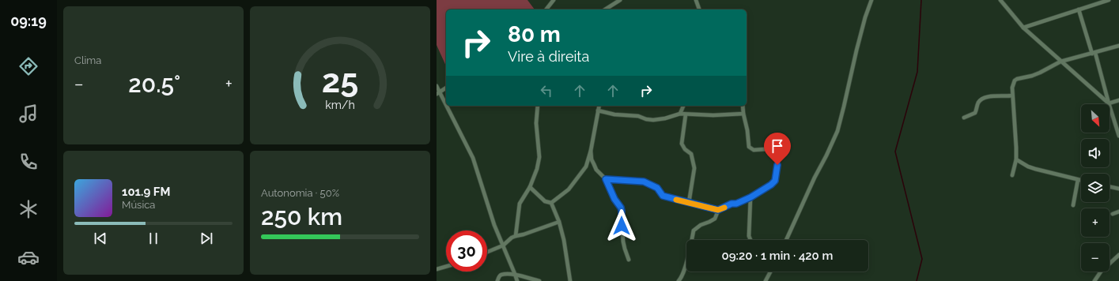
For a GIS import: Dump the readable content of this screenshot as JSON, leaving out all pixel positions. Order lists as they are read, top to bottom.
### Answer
{
  "north": "bottom right",
  "page": {
    "tabs": "09:19",
    "tile": [
      "Clima",
      ["Autonomia · 50%", "250 km"]
    ],
    "turn": ["80 m", "Vire à direita"],
    "heat": ["−", "20.5°", "+"],
    "map_buttons": ["+", "−"],
    "song": ["101.9 FM", "Música"],
    "limit": "30",
    "trip": "09:20 · 1 min · 420 m",
    "gauge": ["25", "km/h"]
  }
}
